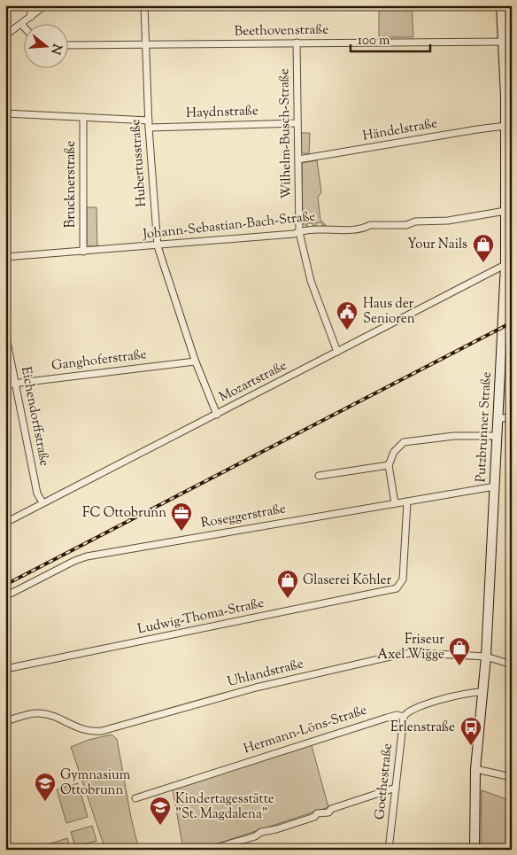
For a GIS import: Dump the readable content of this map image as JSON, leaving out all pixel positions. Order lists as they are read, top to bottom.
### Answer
{
  "streets": {
    "main road": ["Putzbrunner Straße"],
    "street": [
      "Beethovenstraße",
      "Haydnstraße",
      "Händelstraße",
      "Wilhelm-Busch-Straße",
      "Hubertusstraße",
      "Brucknerstraße",
      "Johann-Sebastian-Bach-Straße",
      "Ganghoferstraße",
      "Mozartstraße",
      "Eichendorffstraße",
      "Roseggerstraße",
      "Ludwig-Thoma-Straße",
      "Uhlandstraße",
      "Hermann-Löns-Straße",
      "Goethestraße"
    ]
  },
  "crossings": [
    ["Beethovenstraße", "Wilhelm-Busch-Straße"],
    ["Beethovenstraße", "Hubertusstraße"],
    ["Beethovenstraße", "Putzbrunner Straße"],
    ["Haydnstraße", "Wilhelm-Busch-Straße"],
    ["Haydnstraße", "Hubertusstraße"],
    ["Haydnstraße", "Brucknerstraße"],
    ["Händelstraße", "Wilhelm-Busch-Straße"],
    ["Händelstraße", "Putzbrunner Straße"],
    ["Wilhelm-Busch-Straße", "Johann-Sebastian-Bach-Straße"],
    ["Wilhelm-Busch-Straße", "Mozartstraße"],
    ["Hubertusstraße", "Johann-Sebastian-Bach-Straße"],
    ["Hubertusstraße", "Ganghoferstraße"],
    ["Hubertusstraße", "Mozartstraße"],
    ["Brucknerstraße", "Johann-Sebastian-Bach-Straße"],
    ["Johann-Sebastian-Bach-Straße", "Putzbrunner Straße"],
    ["Ganghoferstraße", "Eichendorffstraße"],
    ["Mozartstraße", "Eichendorffstraße"],
    ["Mozartstraße", "Putzbrunner Straße"],
    ["Putzbrunner Straße", "Roseggerstraße"],
    ["Putzbrunner Straße", "Uhlandstraße"],
    ["Putzbrunner Straße", "Hermann-Löns-Straße"],
    ["Roseggerstraße", "Ludwig-Thoma-Straße"],
    ["Hermann-Löns-Straße", "Goethestraße"]
  ],
  "places": {
    "shop": ["Your Nails", "Glaserei Köhler", "Friseur Axel Wigge"],
    "public building": ["Haus der Senioren"],
    "office": ["FC Ottobrunn"],
    "bus stop": ["Erlenstraße"],
    "school or university": ["Gymnasium Ottobrunn", "Kindertagesstätte \"St. Magdalena\""]
  },
  "scale_bar": "100 m",
  "north": "right"
}
